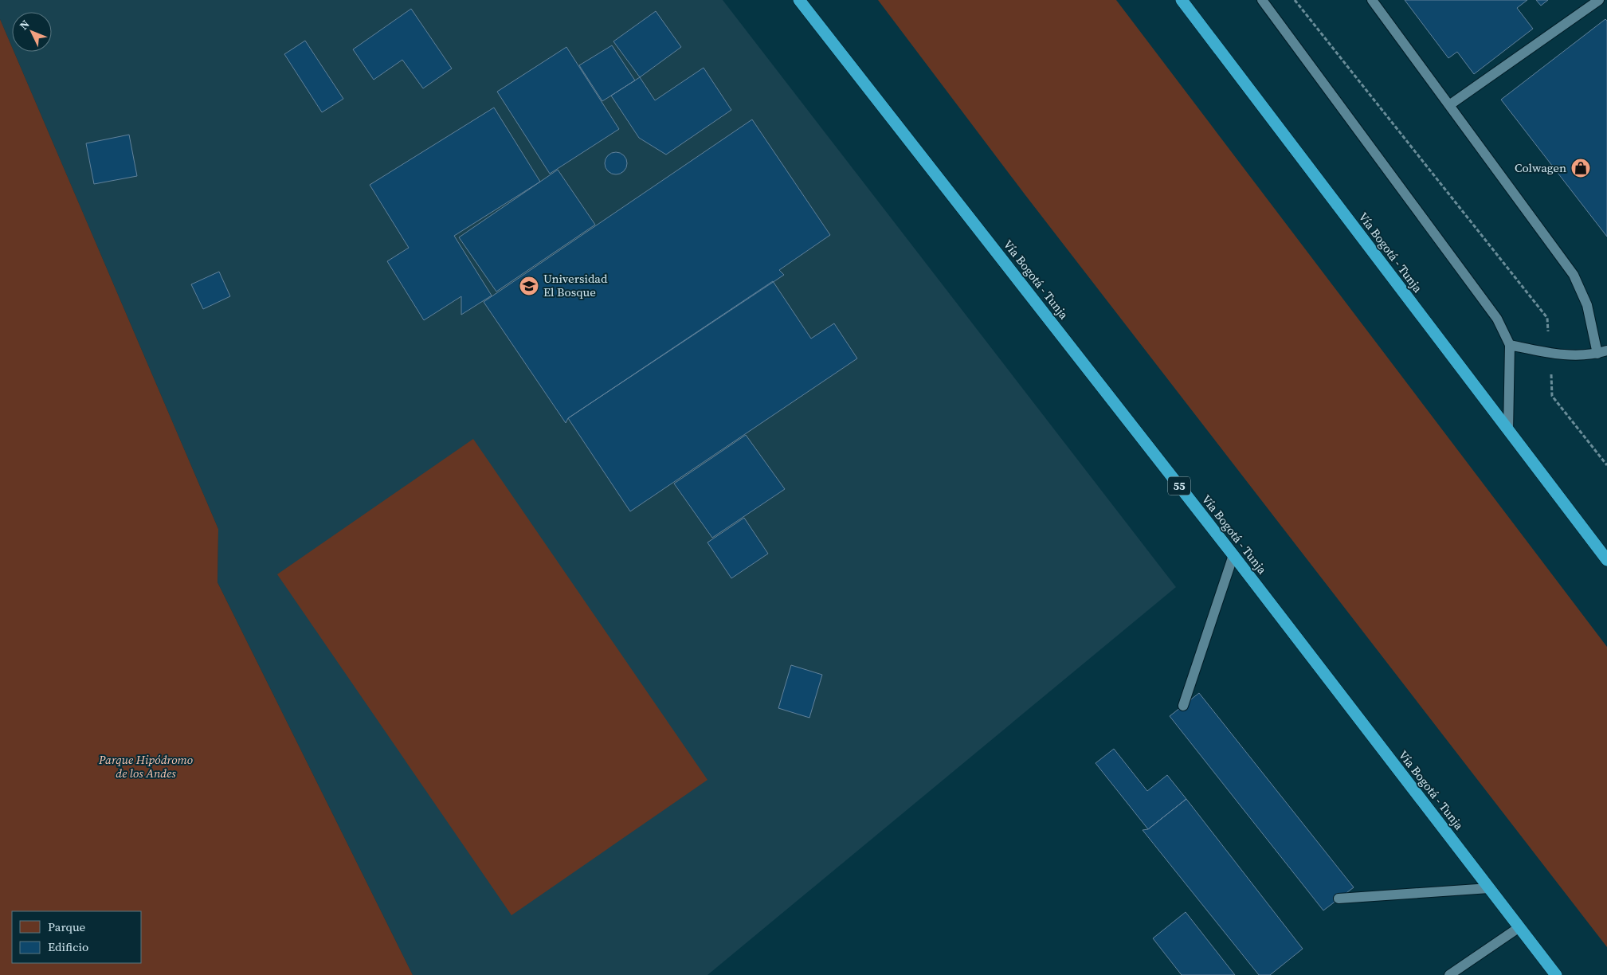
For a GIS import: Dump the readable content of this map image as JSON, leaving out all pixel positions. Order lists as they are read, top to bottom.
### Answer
{
  "streets": {
    "highway": ["Vía Bogotá - Tunja", "55"]
  },
  "parks": ["Parque Hipódromo de los Andes"],
  "places": {
    "shop": ["Colwagen"],
    "school or university": ["Universidad El Bosque"]
  },
  "legend": ["Parque", "Edificio"],
  "north": "top left"
}
